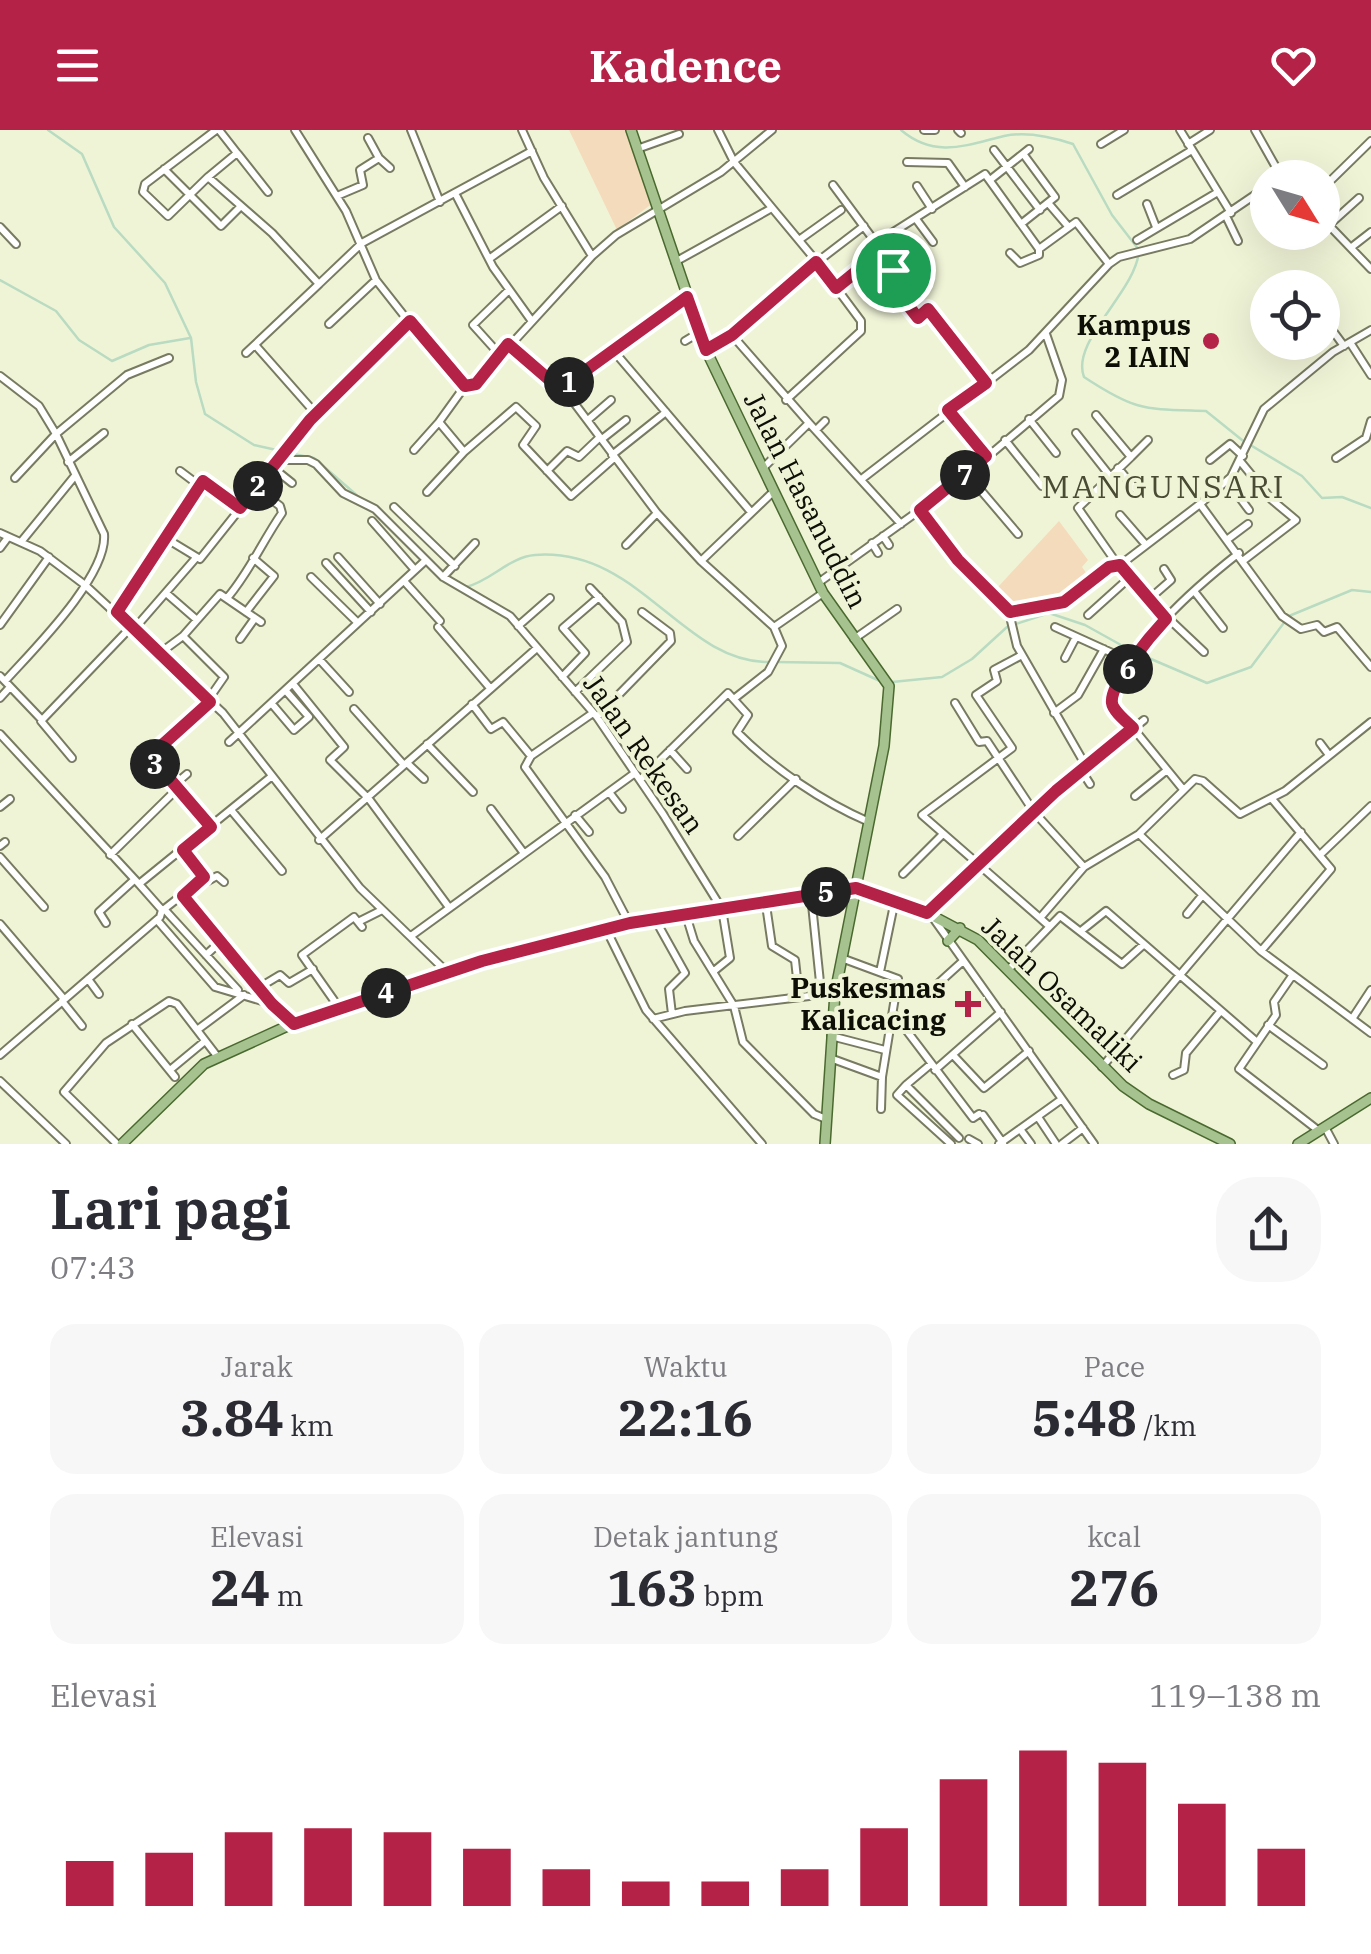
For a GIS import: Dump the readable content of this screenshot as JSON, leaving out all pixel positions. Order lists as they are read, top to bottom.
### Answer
{
  "streets": {
    "main road": ["Jalan Hasanuddin", "Jalan Osamaliki"],
    "street": ["Jalan Rekesan"]
  },
  "crossings": [
    ["Jalan Hasanuddin", "Jalan Osamaliki"]
  ],
  "districts": ["MANGUNSARI"],
  "places": {
    "other": ["Kampus 2 IAIN"],
    "health": ["Puskesmas Kalicacing"]
  },
  "north": "bottom right",
  "page": {
    "header": "Kadence",
    "pins": [
      "1",
      "7",
      "2",
      "6",
      "3",
      "5",
      "4"
    ],
    "heading": ["Lari pagi", "07:43"],
    "stats": [
      ["Jarak", "3.84 km"],
      ["Waktu", "22:16"],
      ["Pace", "5:48 /km"],
      ["Elevasi", "24 m"],
      ["Detak jantung", "163 bpm"],
      ["kcal", "276"]
    ],
    "chart": ["Elevasi", "119–138 m"]
  }
}
